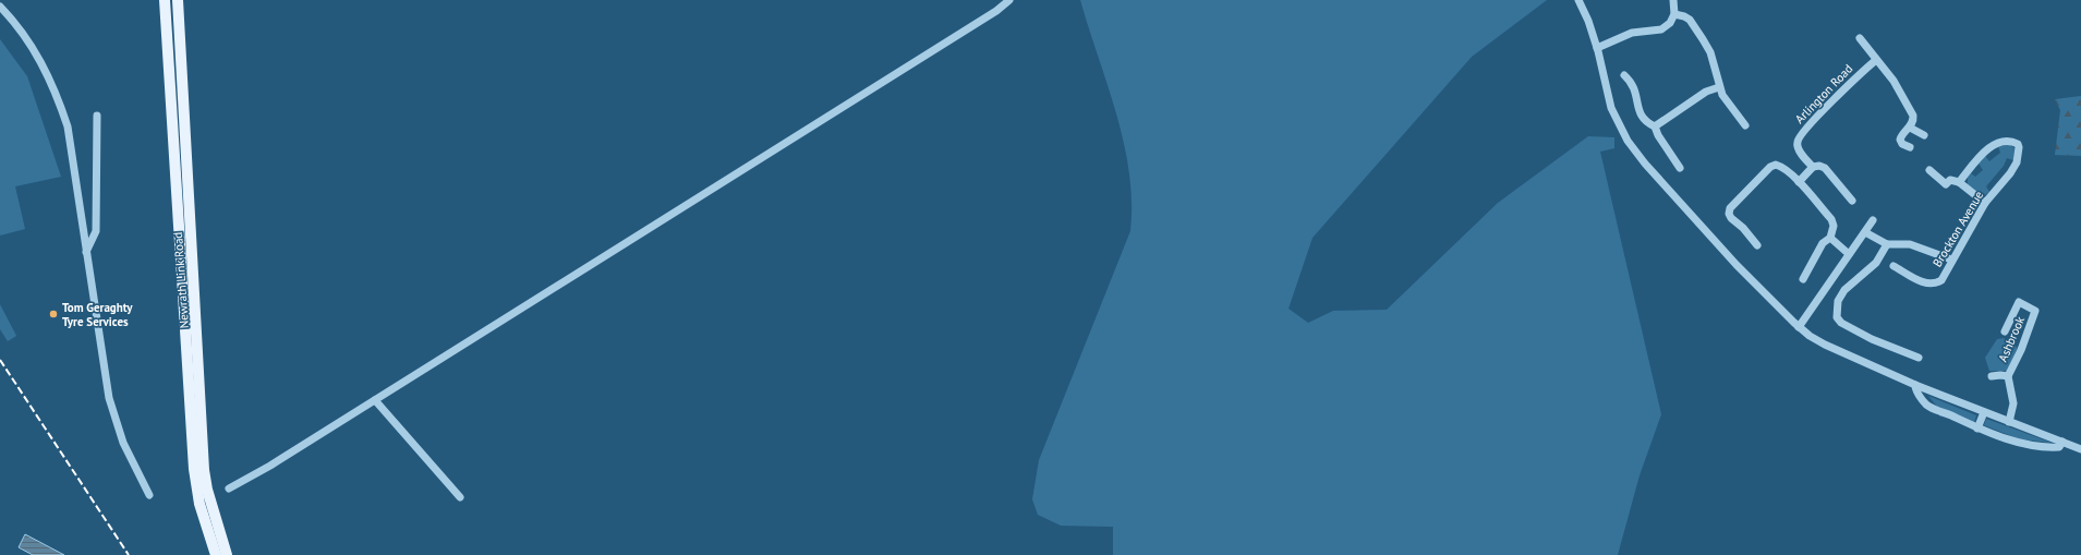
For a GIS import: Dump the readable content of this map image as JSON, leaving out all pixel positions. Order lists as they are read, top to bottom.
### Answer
{
  "streets": {
    "main road": ["Newrath Link Road"],
    "street": ["Arlington Road", "Brockton Avenue", "Ashbrook"]
  },
  "places": ["Tom Geraghty Tyre Services"]
}
